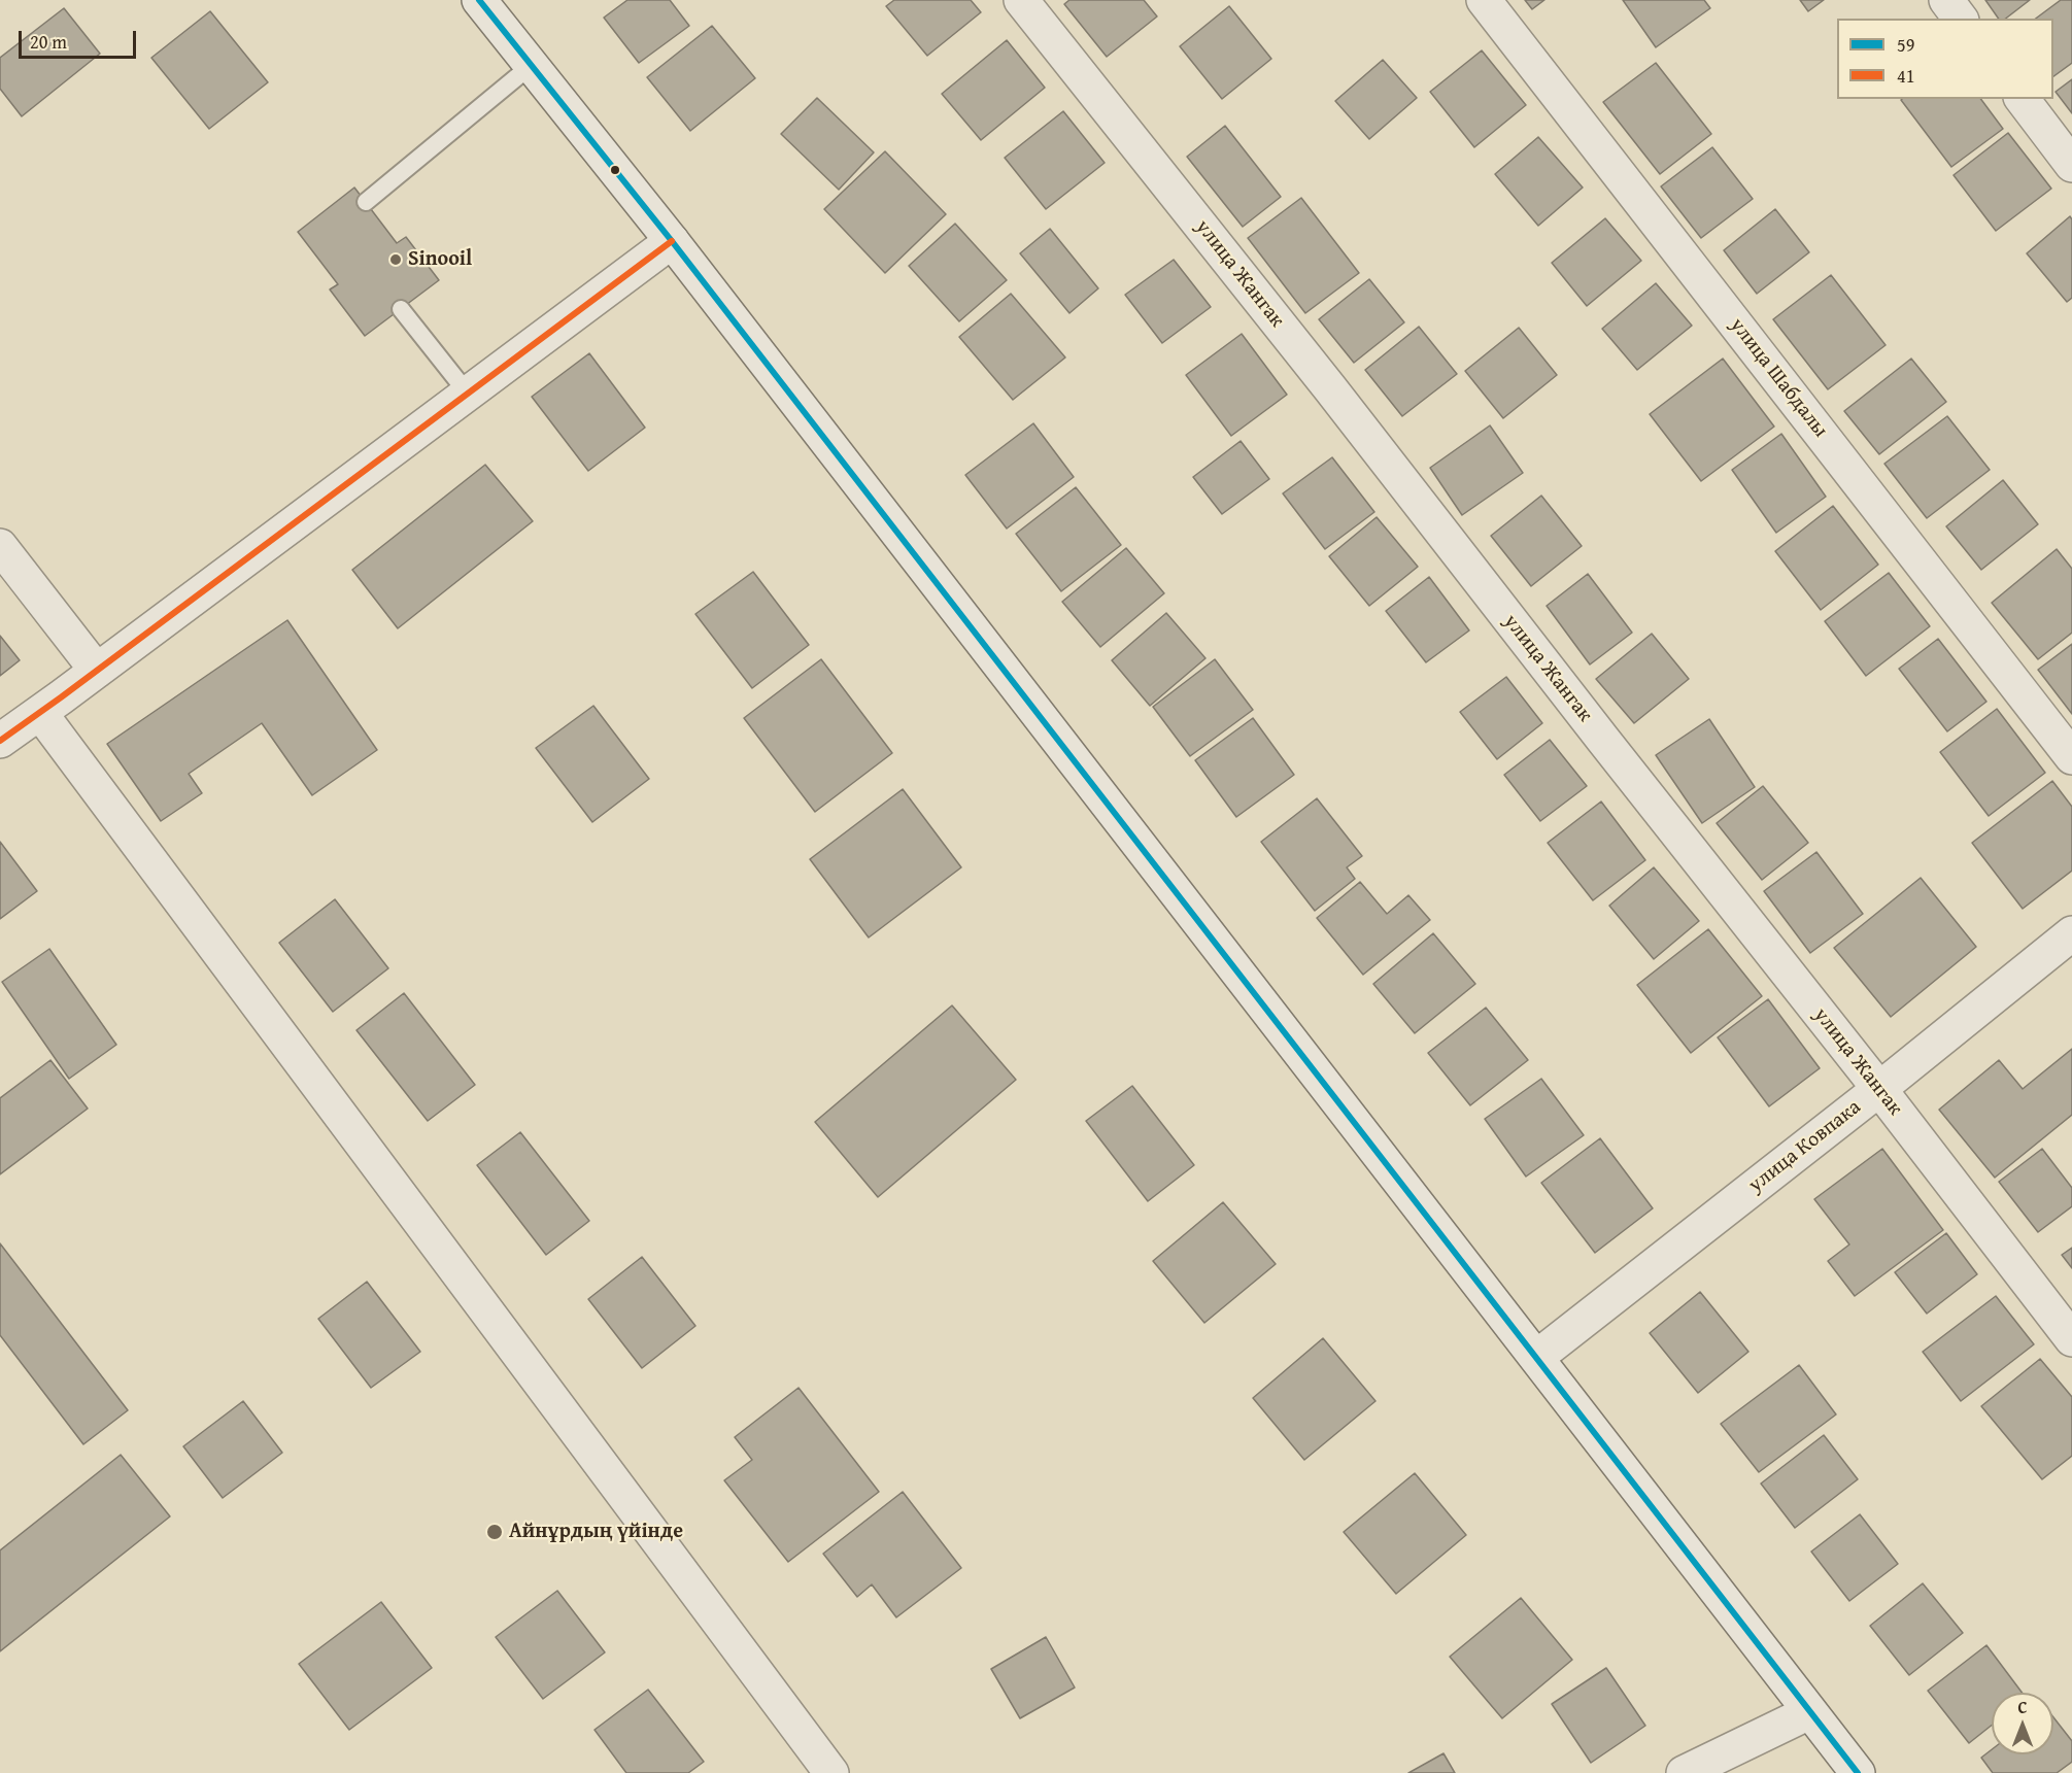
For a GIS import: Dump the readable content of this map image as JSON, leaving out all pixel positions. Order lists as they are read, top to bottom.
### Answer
{
  "streets": {
    "street": ["улица Жангак", "улица Шабдалы", "улица Ковпака"]
  },
  "crossings": [
    ["улица Жангак", "улица Ковпака"]
  ],
  "places": ["Sinooil", "Айнұрдың үйінде"],
  "lines": ["transit line 59", "transit line 41"],
  "legend": ["59", "41"],
  "scale_bar": "20 m",
  "north": "top"
}
